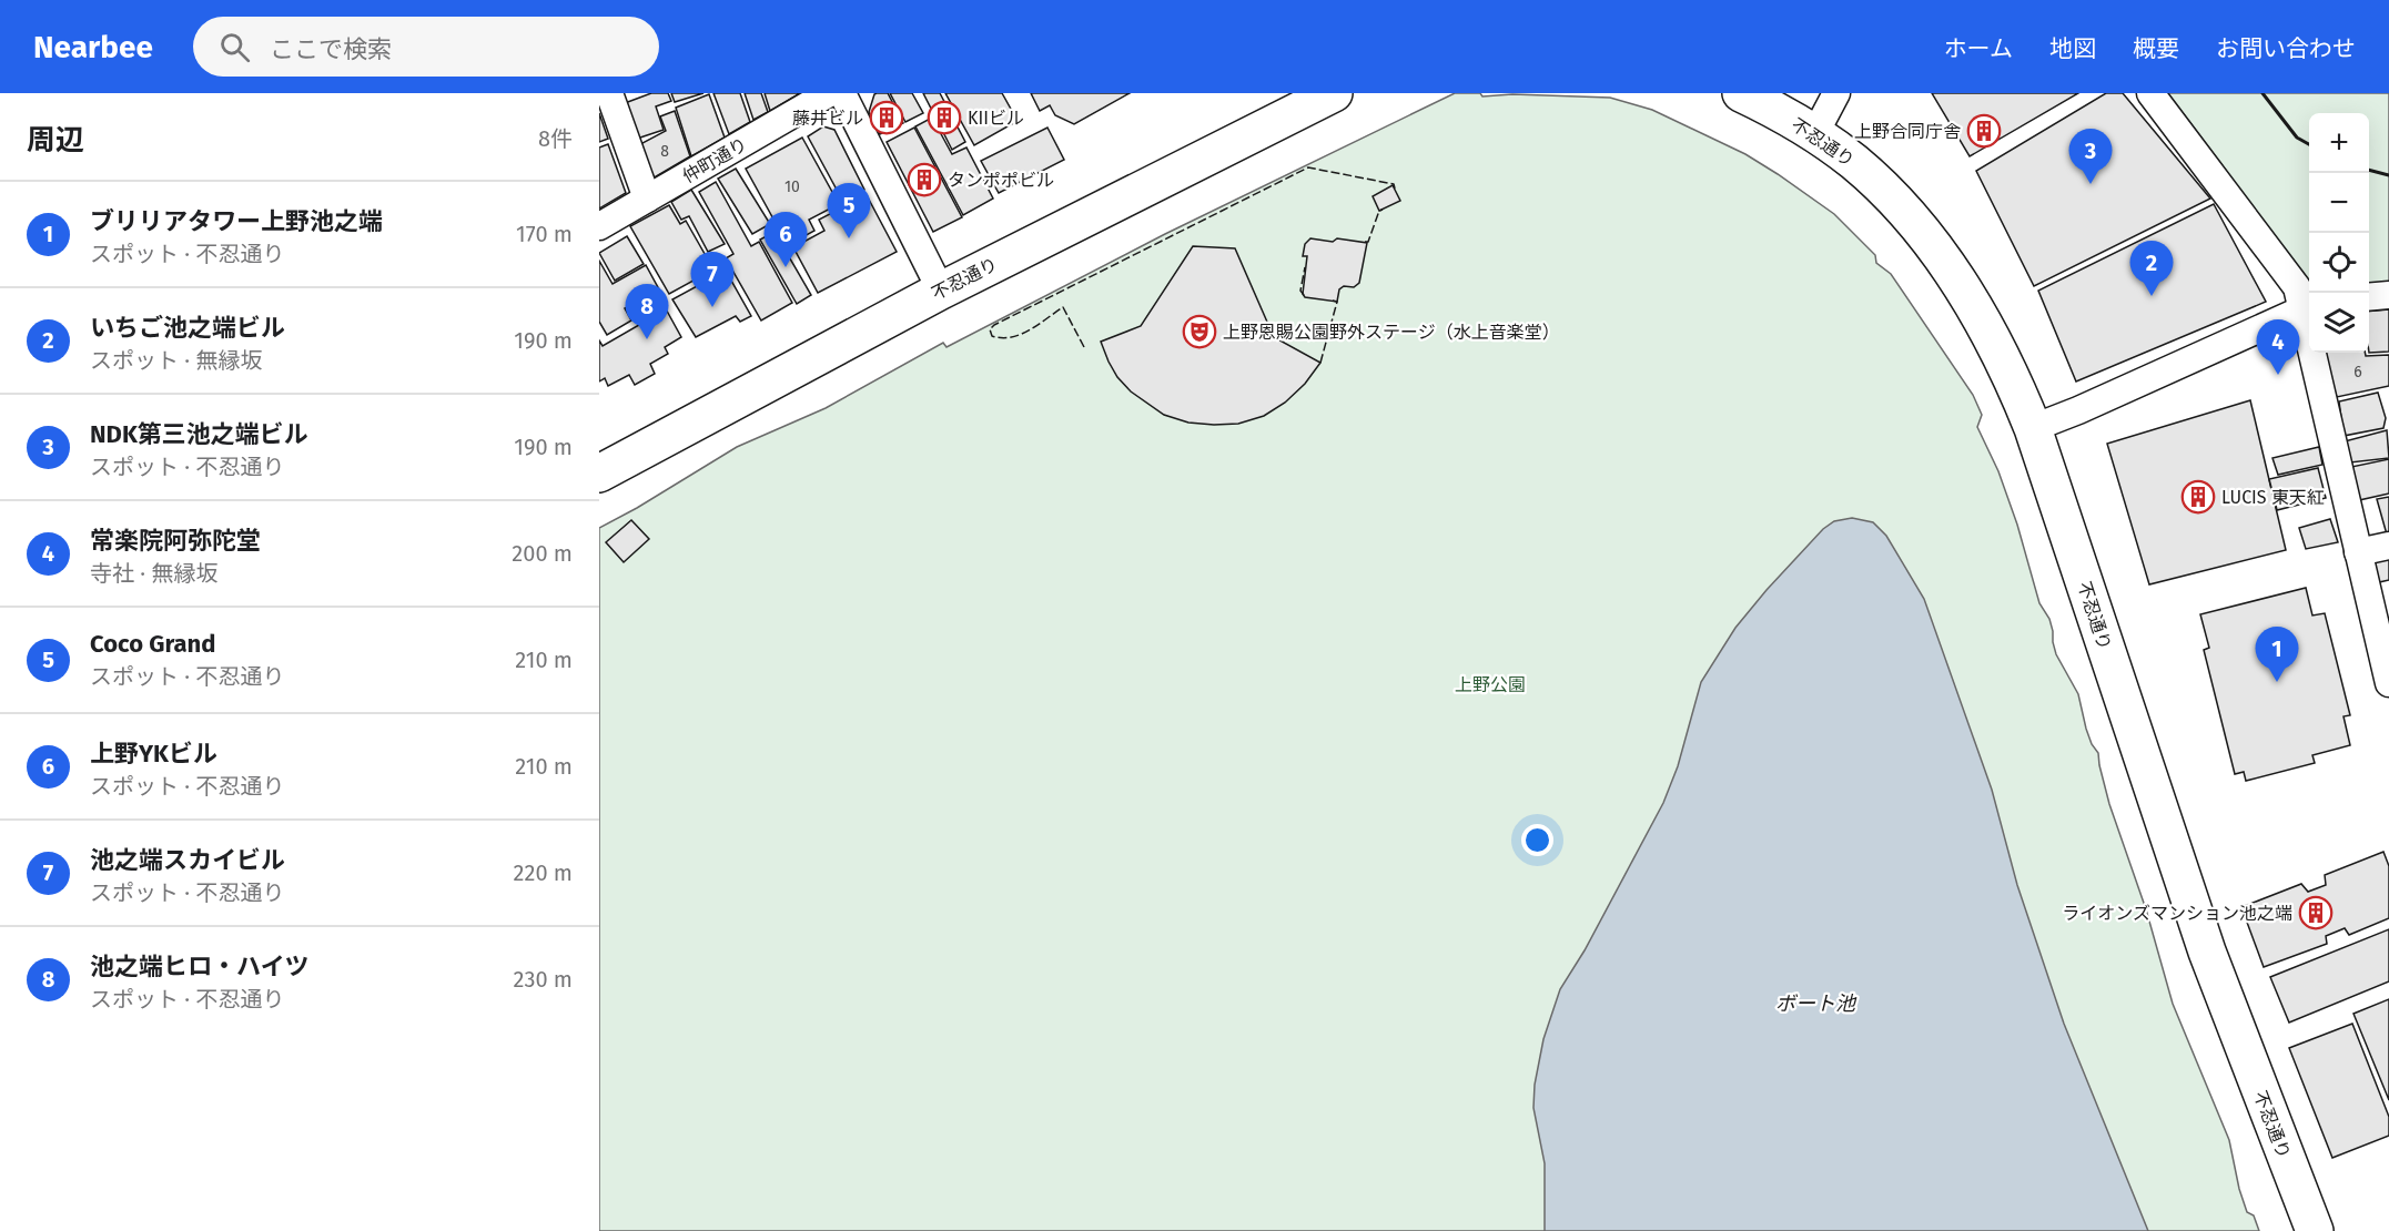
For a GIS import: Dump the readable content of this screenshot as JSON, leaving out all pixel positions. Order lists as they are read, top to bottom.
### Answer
{
  "streets": {
    "main road": ["不忍通り"],
    "street": ["仲町通り"]
  },
  "water": ["ボート池"],
  "parks": ["上野公園"],
  "places": {
    "building": [
      "藤井ビル",
      "KIIビル",
      "上野合同庁舎",
      "タンポポビル",
      "LUCIS 東天紅",
      "ライオンズマンション池之端"
    ],
    "theatre": ["上野恩賜公園野外ステージ（水上音楽堂）"]
  },
  "house_numbers": ["8", "10", "6"],
  "page": {
    "header": "Nearbee",
    "search": "ここで検索",
    "nav": [
      "ホーム",
      "地図",
      "概要",
      "お問い合わせ"
    ],
    "heading": ["周辺", "8件"],
    "map_buttons": ["+", "−"],
    "pins": [
      "3",
      "5",
      "6",
      "2",
      "7",
      "8",
      "4",
      "1"
    ],
    "list": [
      {
        "mark": "1",
        "name": "ブリリアタワー上野池之端",
        "note": "スポット · 不忍通り",
        "value": "170 m"
      },
      {
        "mark": "2",
        "name": "いちご池之端ビル",
        "note": "スポット · 無縁坂",
        "value": "190 m"
      },
      {
        "mark": "3",
        "name": "NDK第三池之端ビル",
        "note": "スポット · 不忍通り",
        "value": "190 m"
      },
      {
        "mark": "4",
        "name": "常楽院阿弥陀堂",
        "note": "寺社 · 無縁坂",
        "value": "200 m"
      },
      {
        "mark": "5",
        "name": "Coco Grand",
        "note": "スポット · 不忍通り",
        "value": "210 m"
      },
      {
        "mark": "6",
        "name": "上野YKビル",
        "note": "スポット · 不忍通り",
        "value": "210 m"
      },
      {
        "mark": "7",
        "name": "池之端スカイビル",
        "note": "スポット · 不忍通り",
        "value": "220 m"
      },
      {
        "mark": "8",
        "name": "池之端ヒロ・ハイツ",
        "note": "スポット · 不忍通り",
        "value": "230 m"
      }
    ]
  }
}
